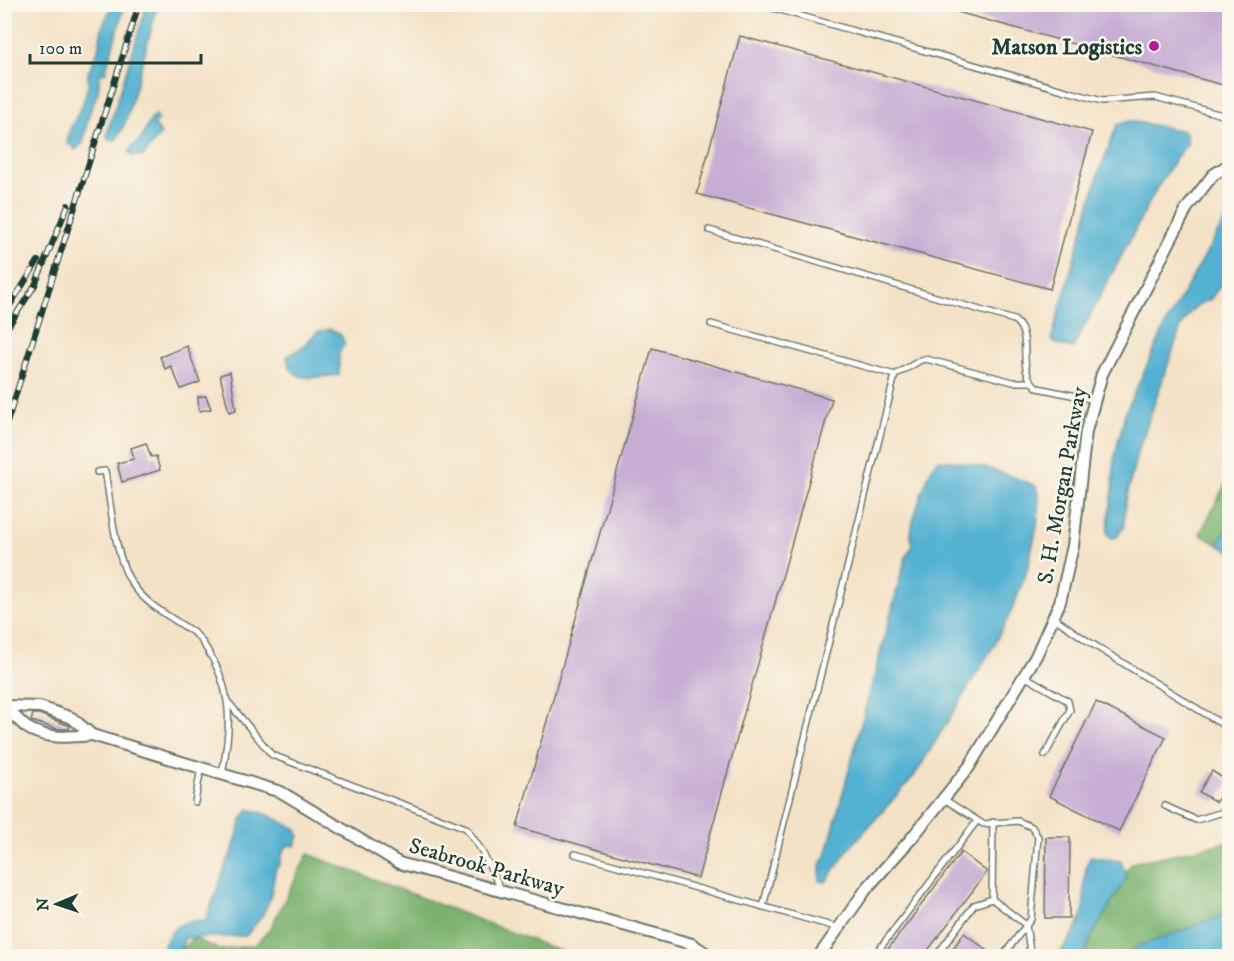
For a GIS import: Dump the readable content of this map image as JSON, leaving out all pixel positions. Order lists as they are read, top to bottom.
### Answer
{
  "streets": {
    "street": ["S. H. Morgan Parkway", "Seabrook Parkway"]
  },
  "places": ["Matson Logistics"],
  "scale_bar": "100 m",
  "north": "left"
}
